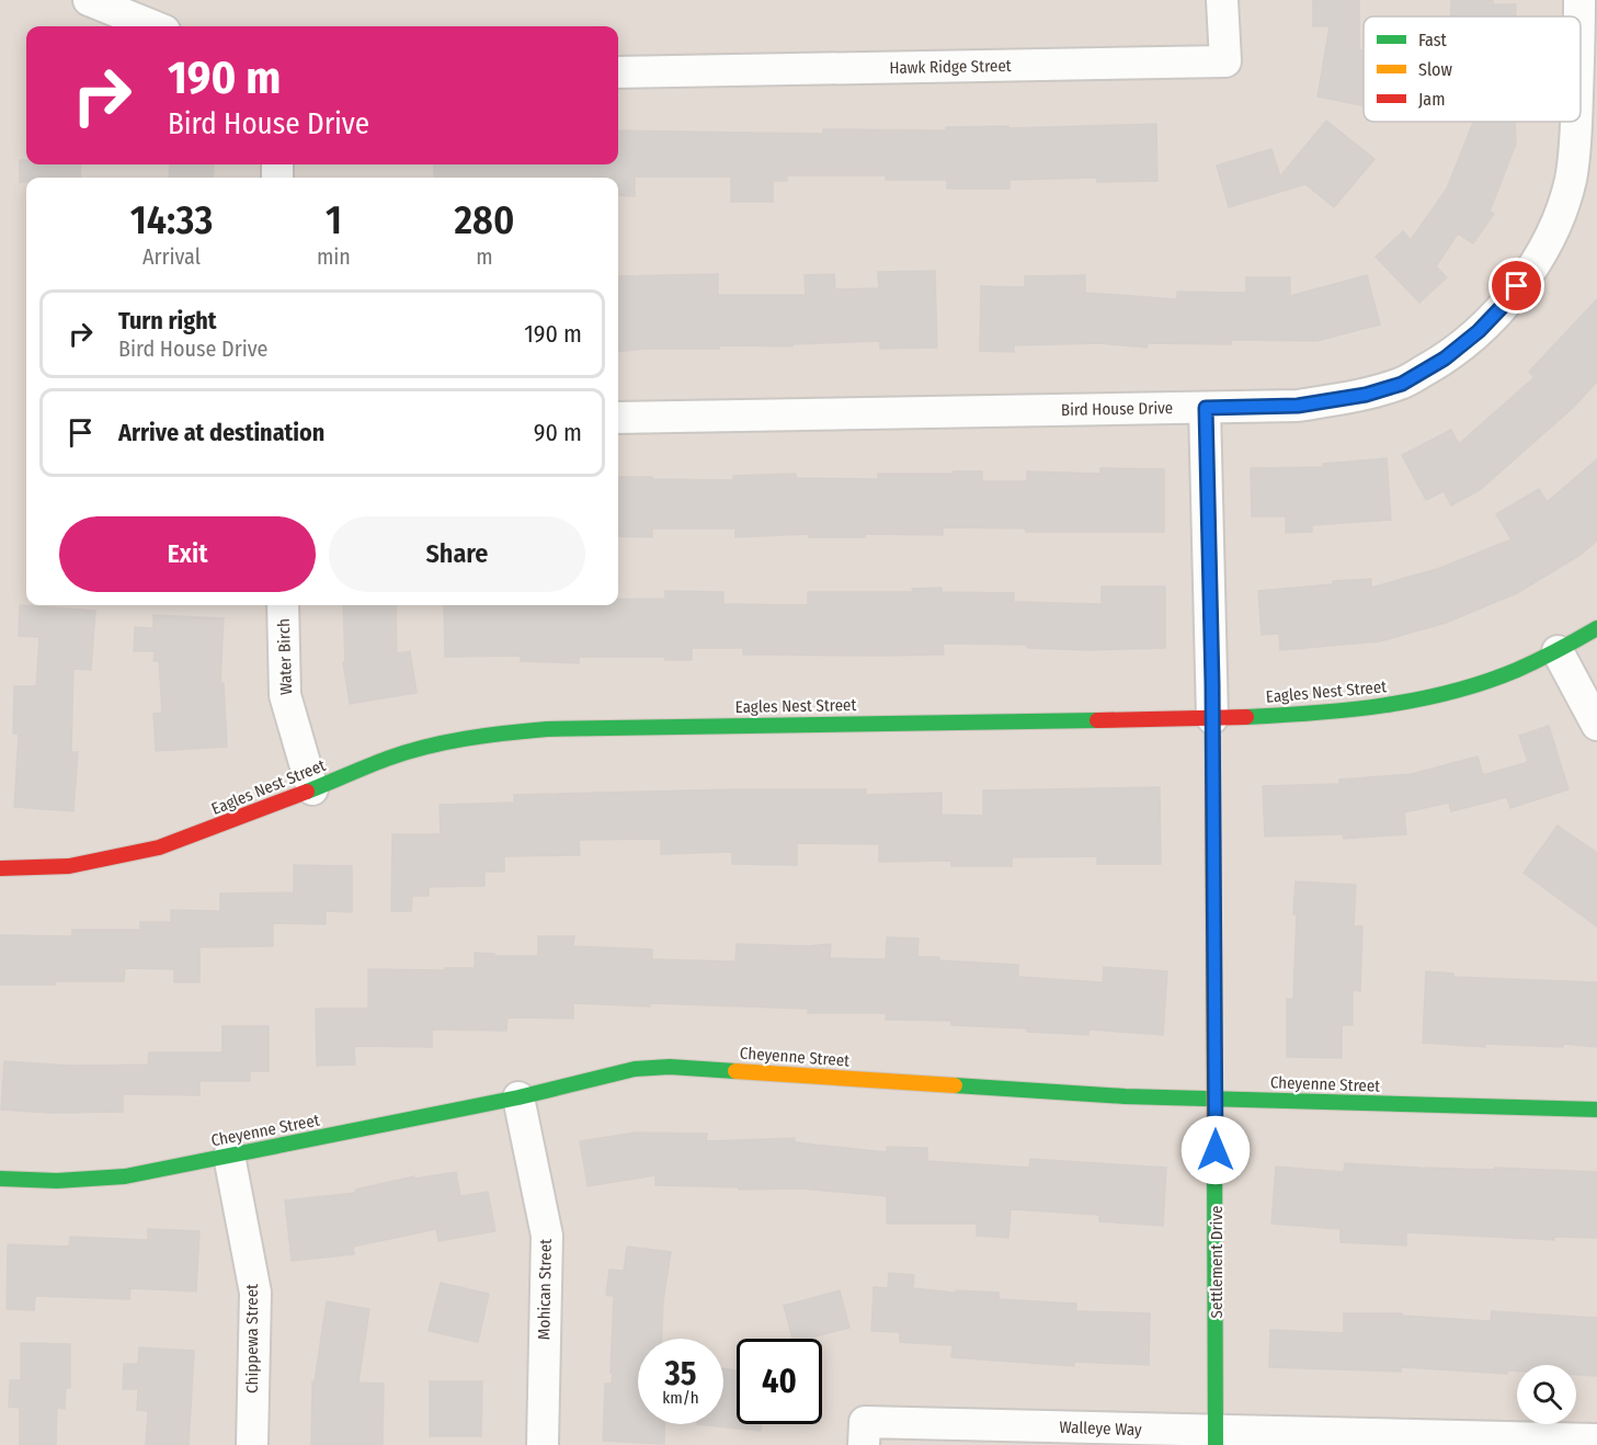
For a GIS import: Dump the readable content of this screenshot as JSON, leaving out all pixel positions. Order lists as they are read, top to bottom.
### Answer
{
  "streets": {
    "street": [
      "Hawk Ridge Street",
      "Bird House Drive",
      "Water Birch",
      "Eagles Nest Street",
      "Cheyenne Street",
      "Settlement Drive",
      "Mohican Street",
      "Chippewa Street",
      "Walleye Way"
    ]
  },
  "crossings": [
    ["Bird House Drive", "Settlement Drive"],
    ["Water Birch", "Eagles Nest Street"],
    ["Eagles Nest Street", "Settlement Drive"],
    ["Cheyenne Street", "Settlement Drive"],
    ["Cheyenne Street", "Mohican Street"],
    ["Cheyenne Street", "Chippewa Street"],
    ["Settlement Drive", "Walleye Way"]
  ],
  "legend": ["Fast", "Slow", "Jam"],
  "page": {
    "turn": ["190 m", "Bird House Drive"],
    "eta": [
      "14:33",
      "Arrival",
      "1",
      "min",
      "280",
      "m"
    ],
    "list": [
      {
        "name": "Turn right",
        "note": "Bird House Drive",
        "value": "190 m"
      },
      {
        "name": "Arrive at destination",
        "value": "90 m"
      }
    ],
    "buttons": ["Exit", "Share"],
    "speed": "35 km/h",
    "limit": "40"
  }
}
